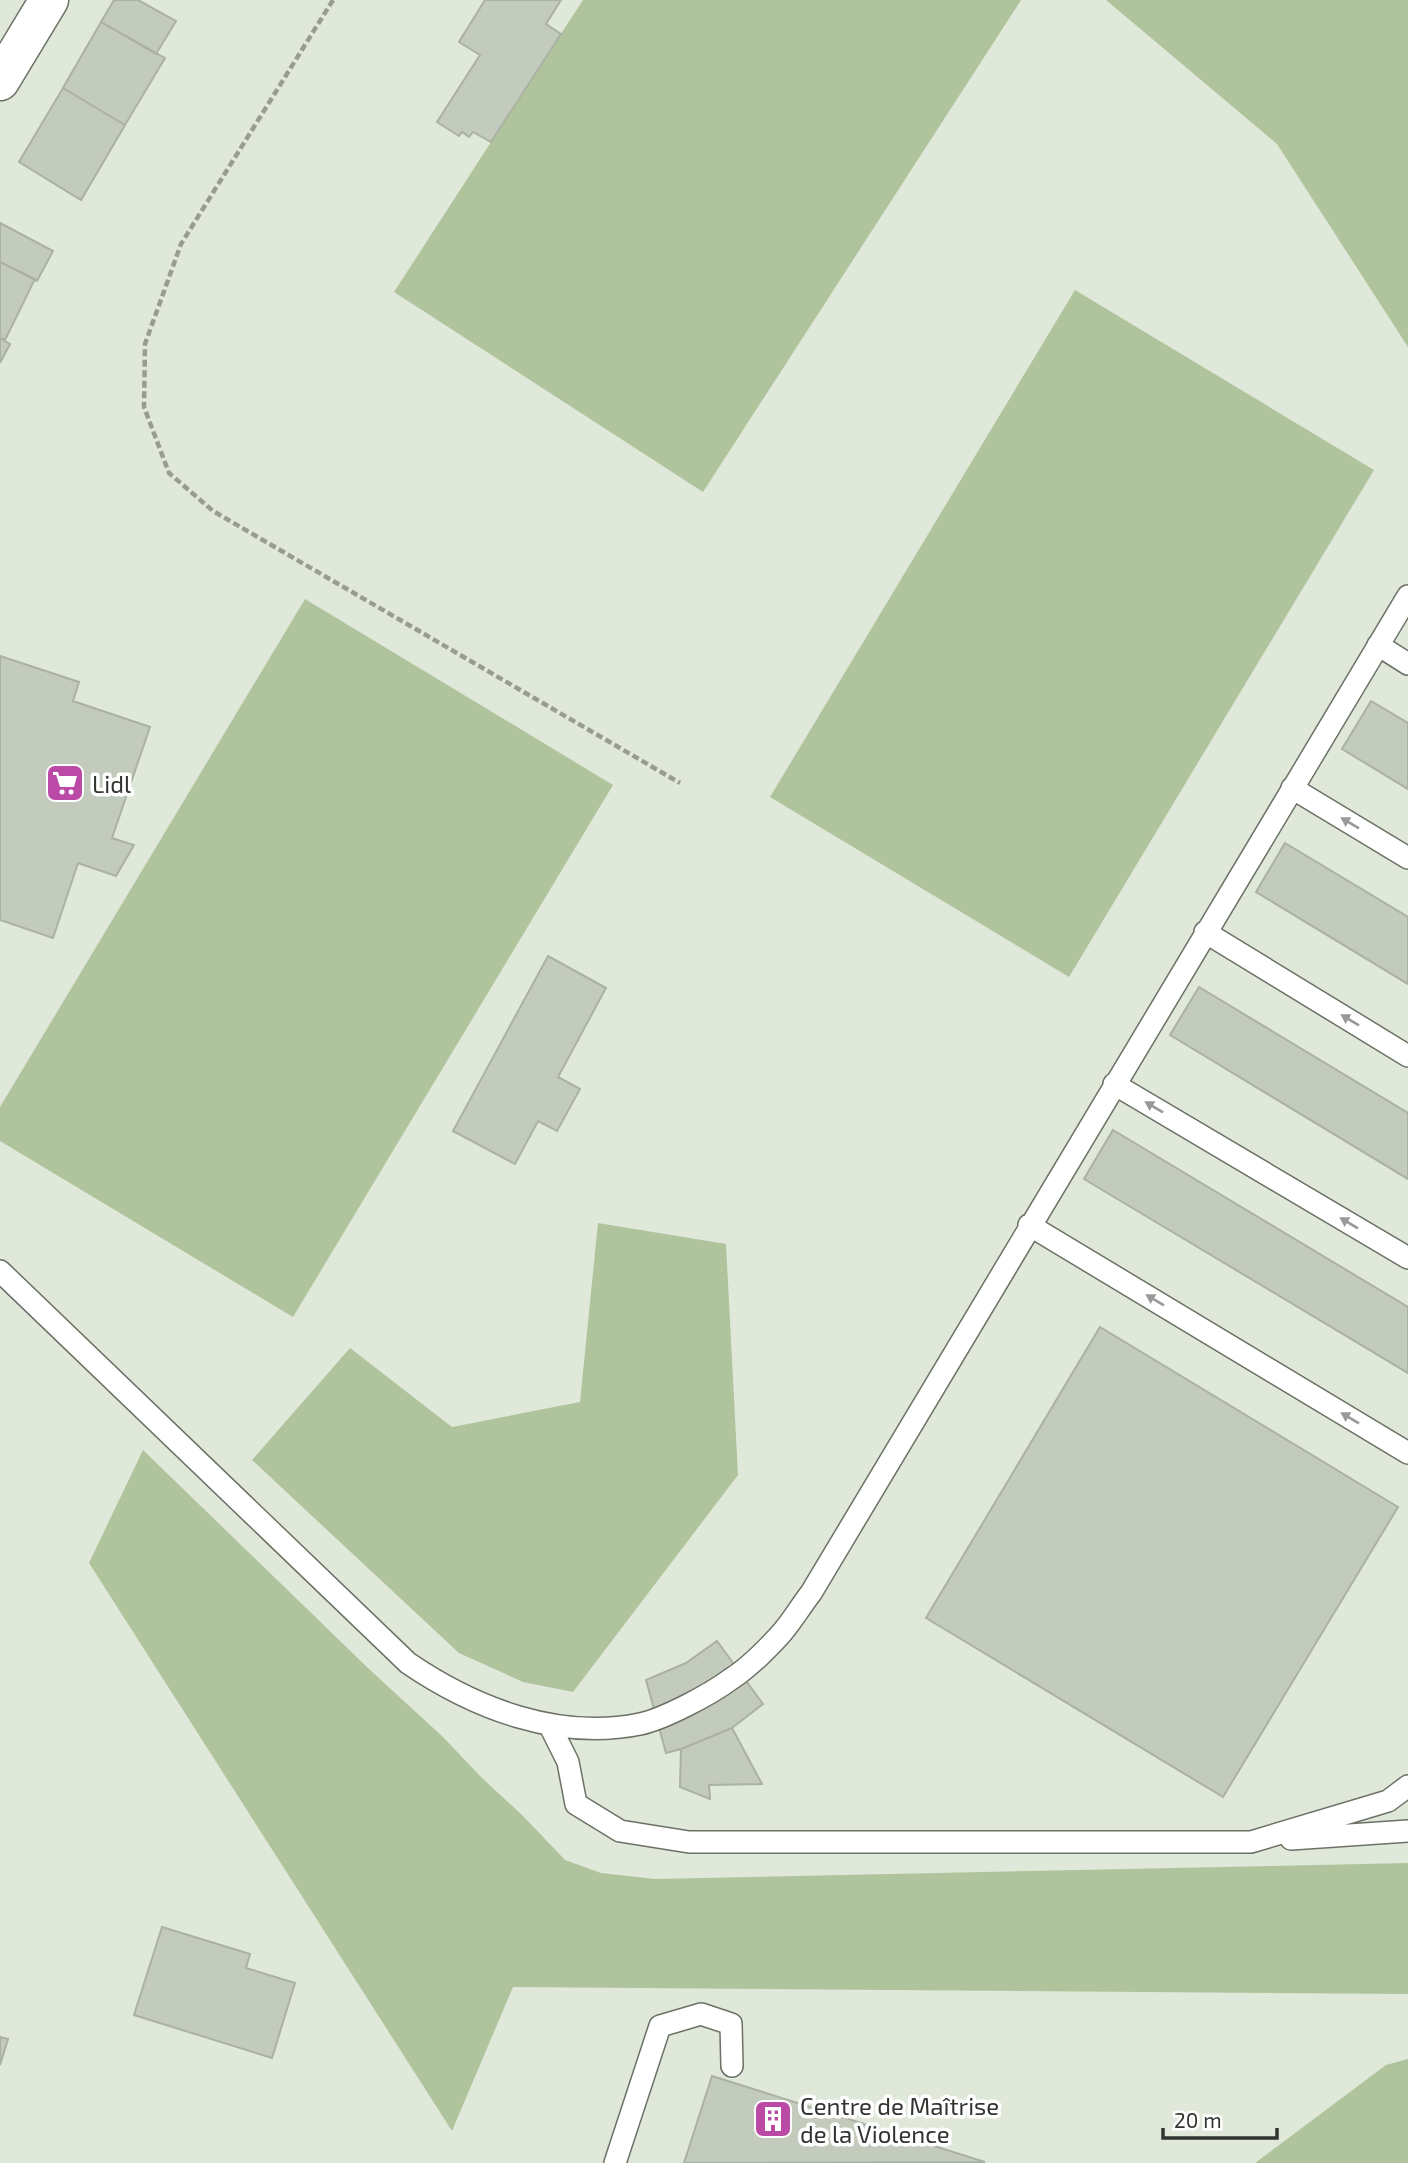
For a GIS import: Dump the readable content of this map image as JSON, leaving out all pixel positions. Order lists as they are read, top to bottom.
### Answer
{
  "places": {
    "supermarket": ["Lidl"],
    "building": ["Centre de Maîtrise de la Violence"]
  },
  "scale_bar": "20 m"
}
